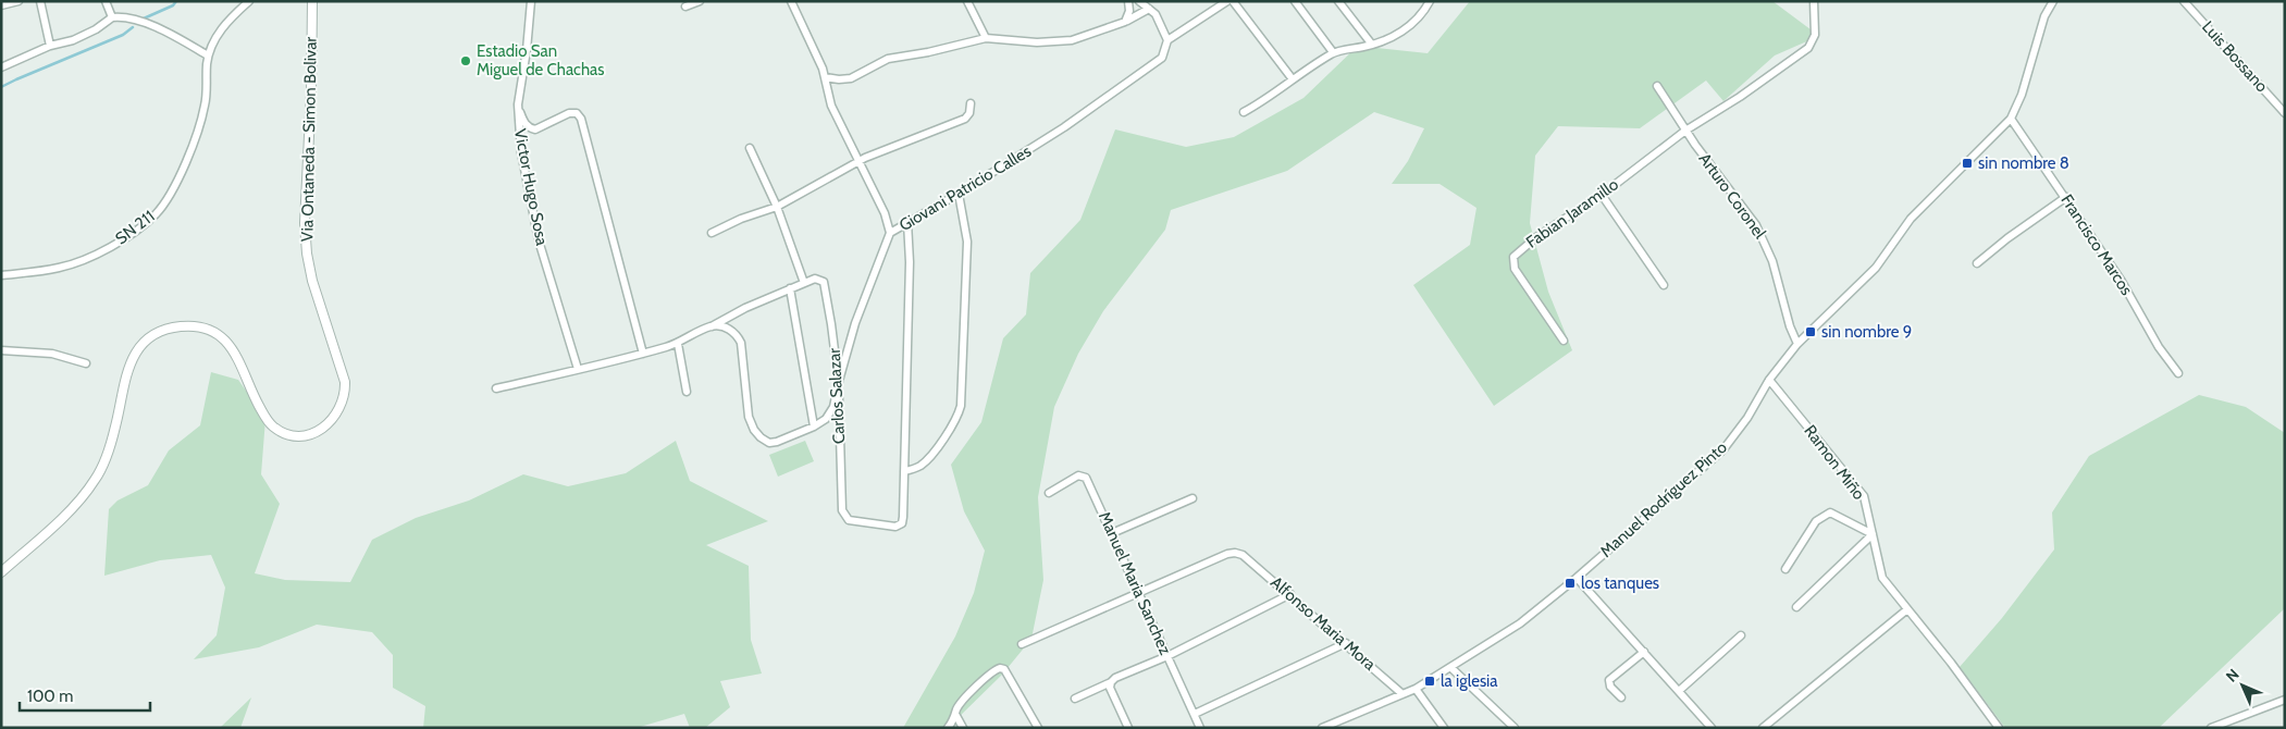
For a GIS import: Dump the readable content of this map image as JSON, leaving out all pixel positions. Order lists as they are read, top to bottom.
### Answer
{
  "streets": {
    "street": [
      "Luis Bossano",
      "Via Ontaneda - Simon Bolivar",
      "Victor Hugo Sosa",
      "Giovani Patricio Calles",
      "Arturo Coronel",
      "Fabian Jaramillo",
      "SN 211",
      "Francisco Marcos",
      "Carlos Salazar",
      "Ramon Miño",
      "Manuel Rodríguez Pinto",
      "Manuel Maria Sanchez",
      "Alfonso Maria Mora"
    ]
  },
  "crossings": [
    ["Giovani Patricio Calles", "Carlos Salazar"],
    ["Arturo Coronel", "Fabian Jaramillo"],
    ["Arturo Coronel", "Manuel Rodríguez Pinto"],
    ["Francisco Marcos", "Manuel Rodríguez Pinto"],
    ["Ramon Miño", "Manuel Rodríguez Pinto"],
    ["Manuel Rodríguez Pinto", "Alfonso Maria Mora"],
    ["Manuel Maria Sanchez", "Alfonso Maria Mora"]
  ],
  "places": {
    "other": ["Estadio San Miguel de Chachas"],
    "transit": [
      "sin nombre 8",
      "sin nombre 9",
      "los tanques",
      "la iglesia"
    ]
  },
  "scale_bar": "100 m",
  "north": "top left"
}
